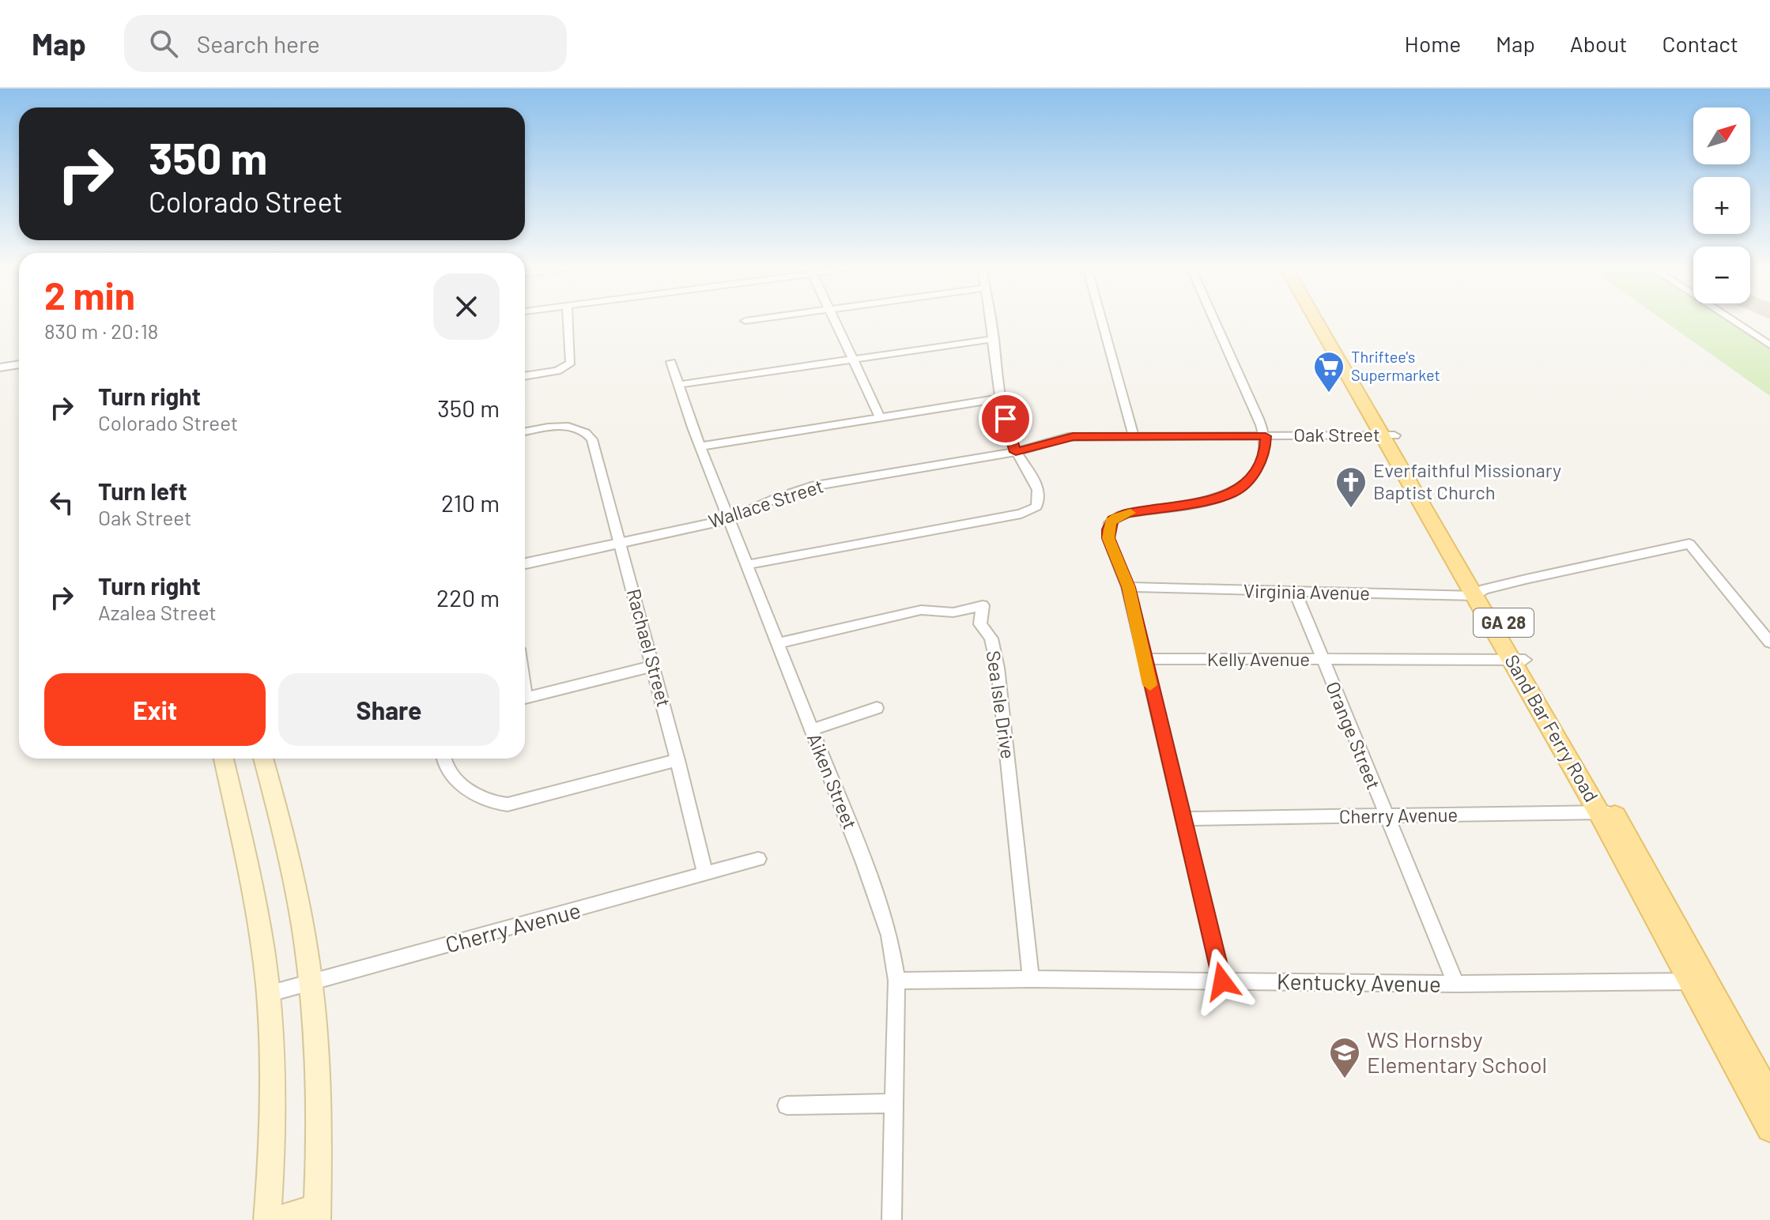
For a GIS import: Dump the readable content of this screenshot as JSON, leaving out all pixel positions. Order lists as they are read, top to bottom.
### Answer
{
  "streets": {
    "main road": ["GA 28", "Sand Bar Ferry Road"],
    "street": [
      "Oak Street",
      "Wallace Street",
      "Virginia Avenue",
      "Rachael Street",
      "Kelly Avenue",
      "Sea Isle Drive",
      "Orange Street",
      "Aiken Street",
      "Cherry Avenue",
      "Kentucky Avenue"
    ]
  },
  "crossings": [
    ["Oak Street", "Wallace Street"],
    ["Oak Street", "Sand Bar Ferry Road"],
    ["Wallace Street", "Rachael Street"],
    ["Wallace Street", "Aiken Street"],
    ["Virginia Avenue", "Sand Bar Ferry Road"],
    ["Virginia Avenue", "Orange Street"],
    ["Rachael Street", "Cherry Avenue"],
    ["Kelly Avenue", "Sand Bar Ferry Road"],
    ["Kelly Avenue", "Orange Street"],
    ["Sea Isle Drive", "Aiken Street"],
    ["Sea Isle Drive", "Kentucky Avenue"],
    ["Sand Bar Ferry Road", "Cherry Avenue"],
    ["Sand Bar Ferry Road", "Kentucky Avenue"],
    ["Orange Street", "Cherry Avenue"],
    ["Orange Street", "Kentucky Avenue"],
    ["Aiken Street", "Kentucky Avenue"]
  ],
  "places": {
    "supermarket": ["Thriftee's Supermarket"],
    "church": ["Everfaithful Missionary Baptist Church"],
    "school or university": ["WS Hornsby Elementary School"]
  },
  "north": "top right",
  "page": {
    "header": "Map",
    "search": "Search here",
    "nav": [
      "Home",
      "Map",
      "About",
      "Contact"
    ],
    "map_buttons": ["+", "−"],
    "turn": ["350 m", "Colorado Street"],
    "heading": ["2 min", "830 m · 20:18"],
    "list": [
      {
        "name": "Turn right",
        "note": "Colorado Street",
        "value": "350 m"
      },
      {
        "name": "Turn left",
        "note": "Oak Street",
        "value": "210 m"
      },
      {
        "name": "Turn right",
        "note": "Azalea Street",
        "value": "220 m"
      }
    ],
    "buttons": ["Exit", "Share"]
  }
}
